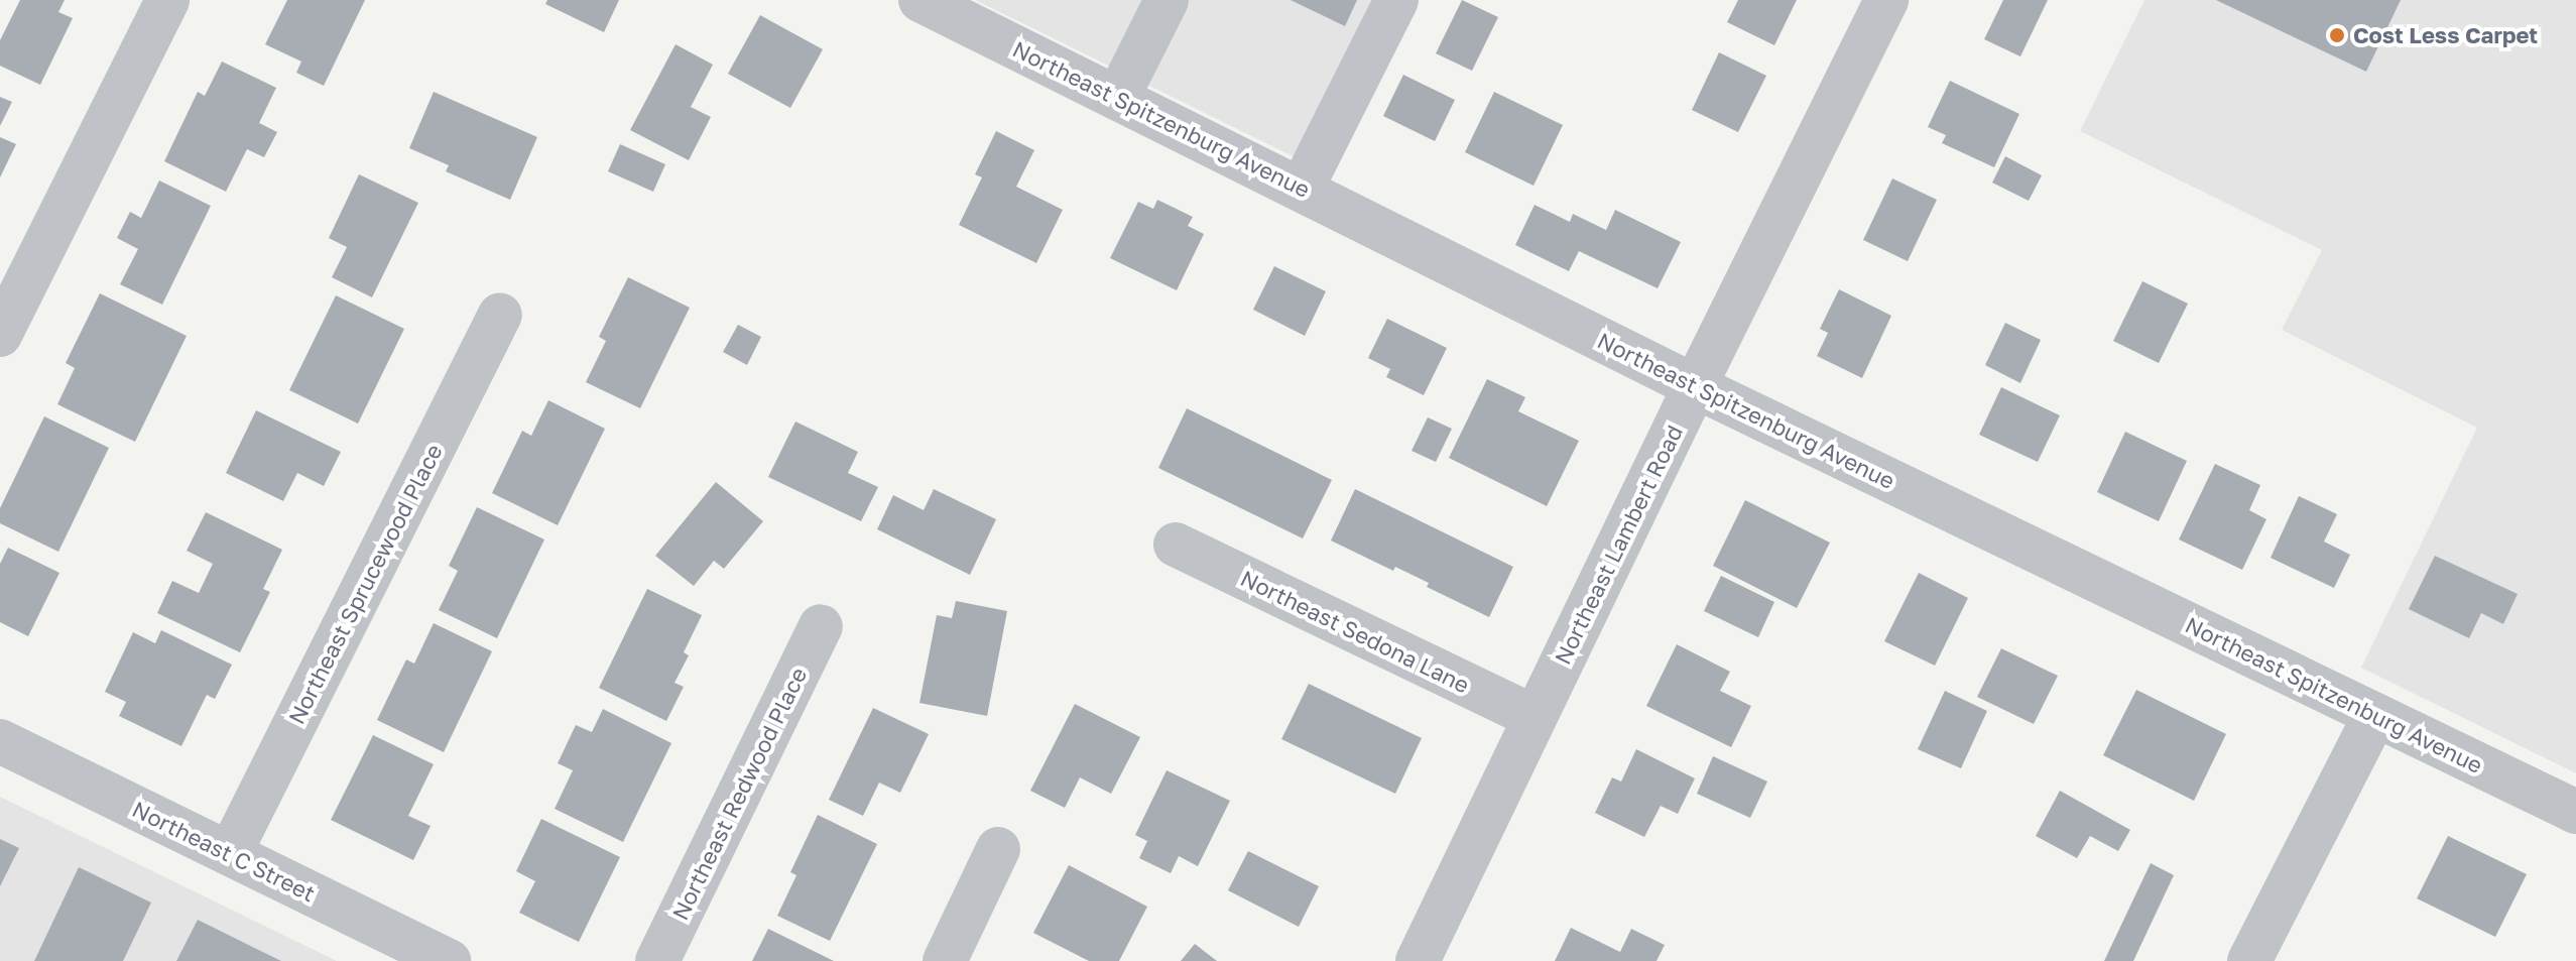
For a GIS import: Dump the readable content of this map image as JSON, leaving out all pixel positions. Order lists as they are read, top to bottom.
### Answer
{
  "streets": {
    "street": [
      "Northeast Spitzenburg Avenue",
      "Northeast Lambert Road",
      "Northeast Sprucewood Place",
      "Northeast Sedona Lane",
      "Northeast Redwood Place",
      "Northeast C Street"
    ]
  },
  "crossings": [
    ["Northeast Spitzenburg Avenue", "Northeast Lambert Road"],
    ["Northeast Lambert Road", "Northeast Sedona Lane"],
    ["Northeast Sprucewood Place", "Northeast C Street"]
  ],
  "places": ["Cost Less Carpet"]
}
